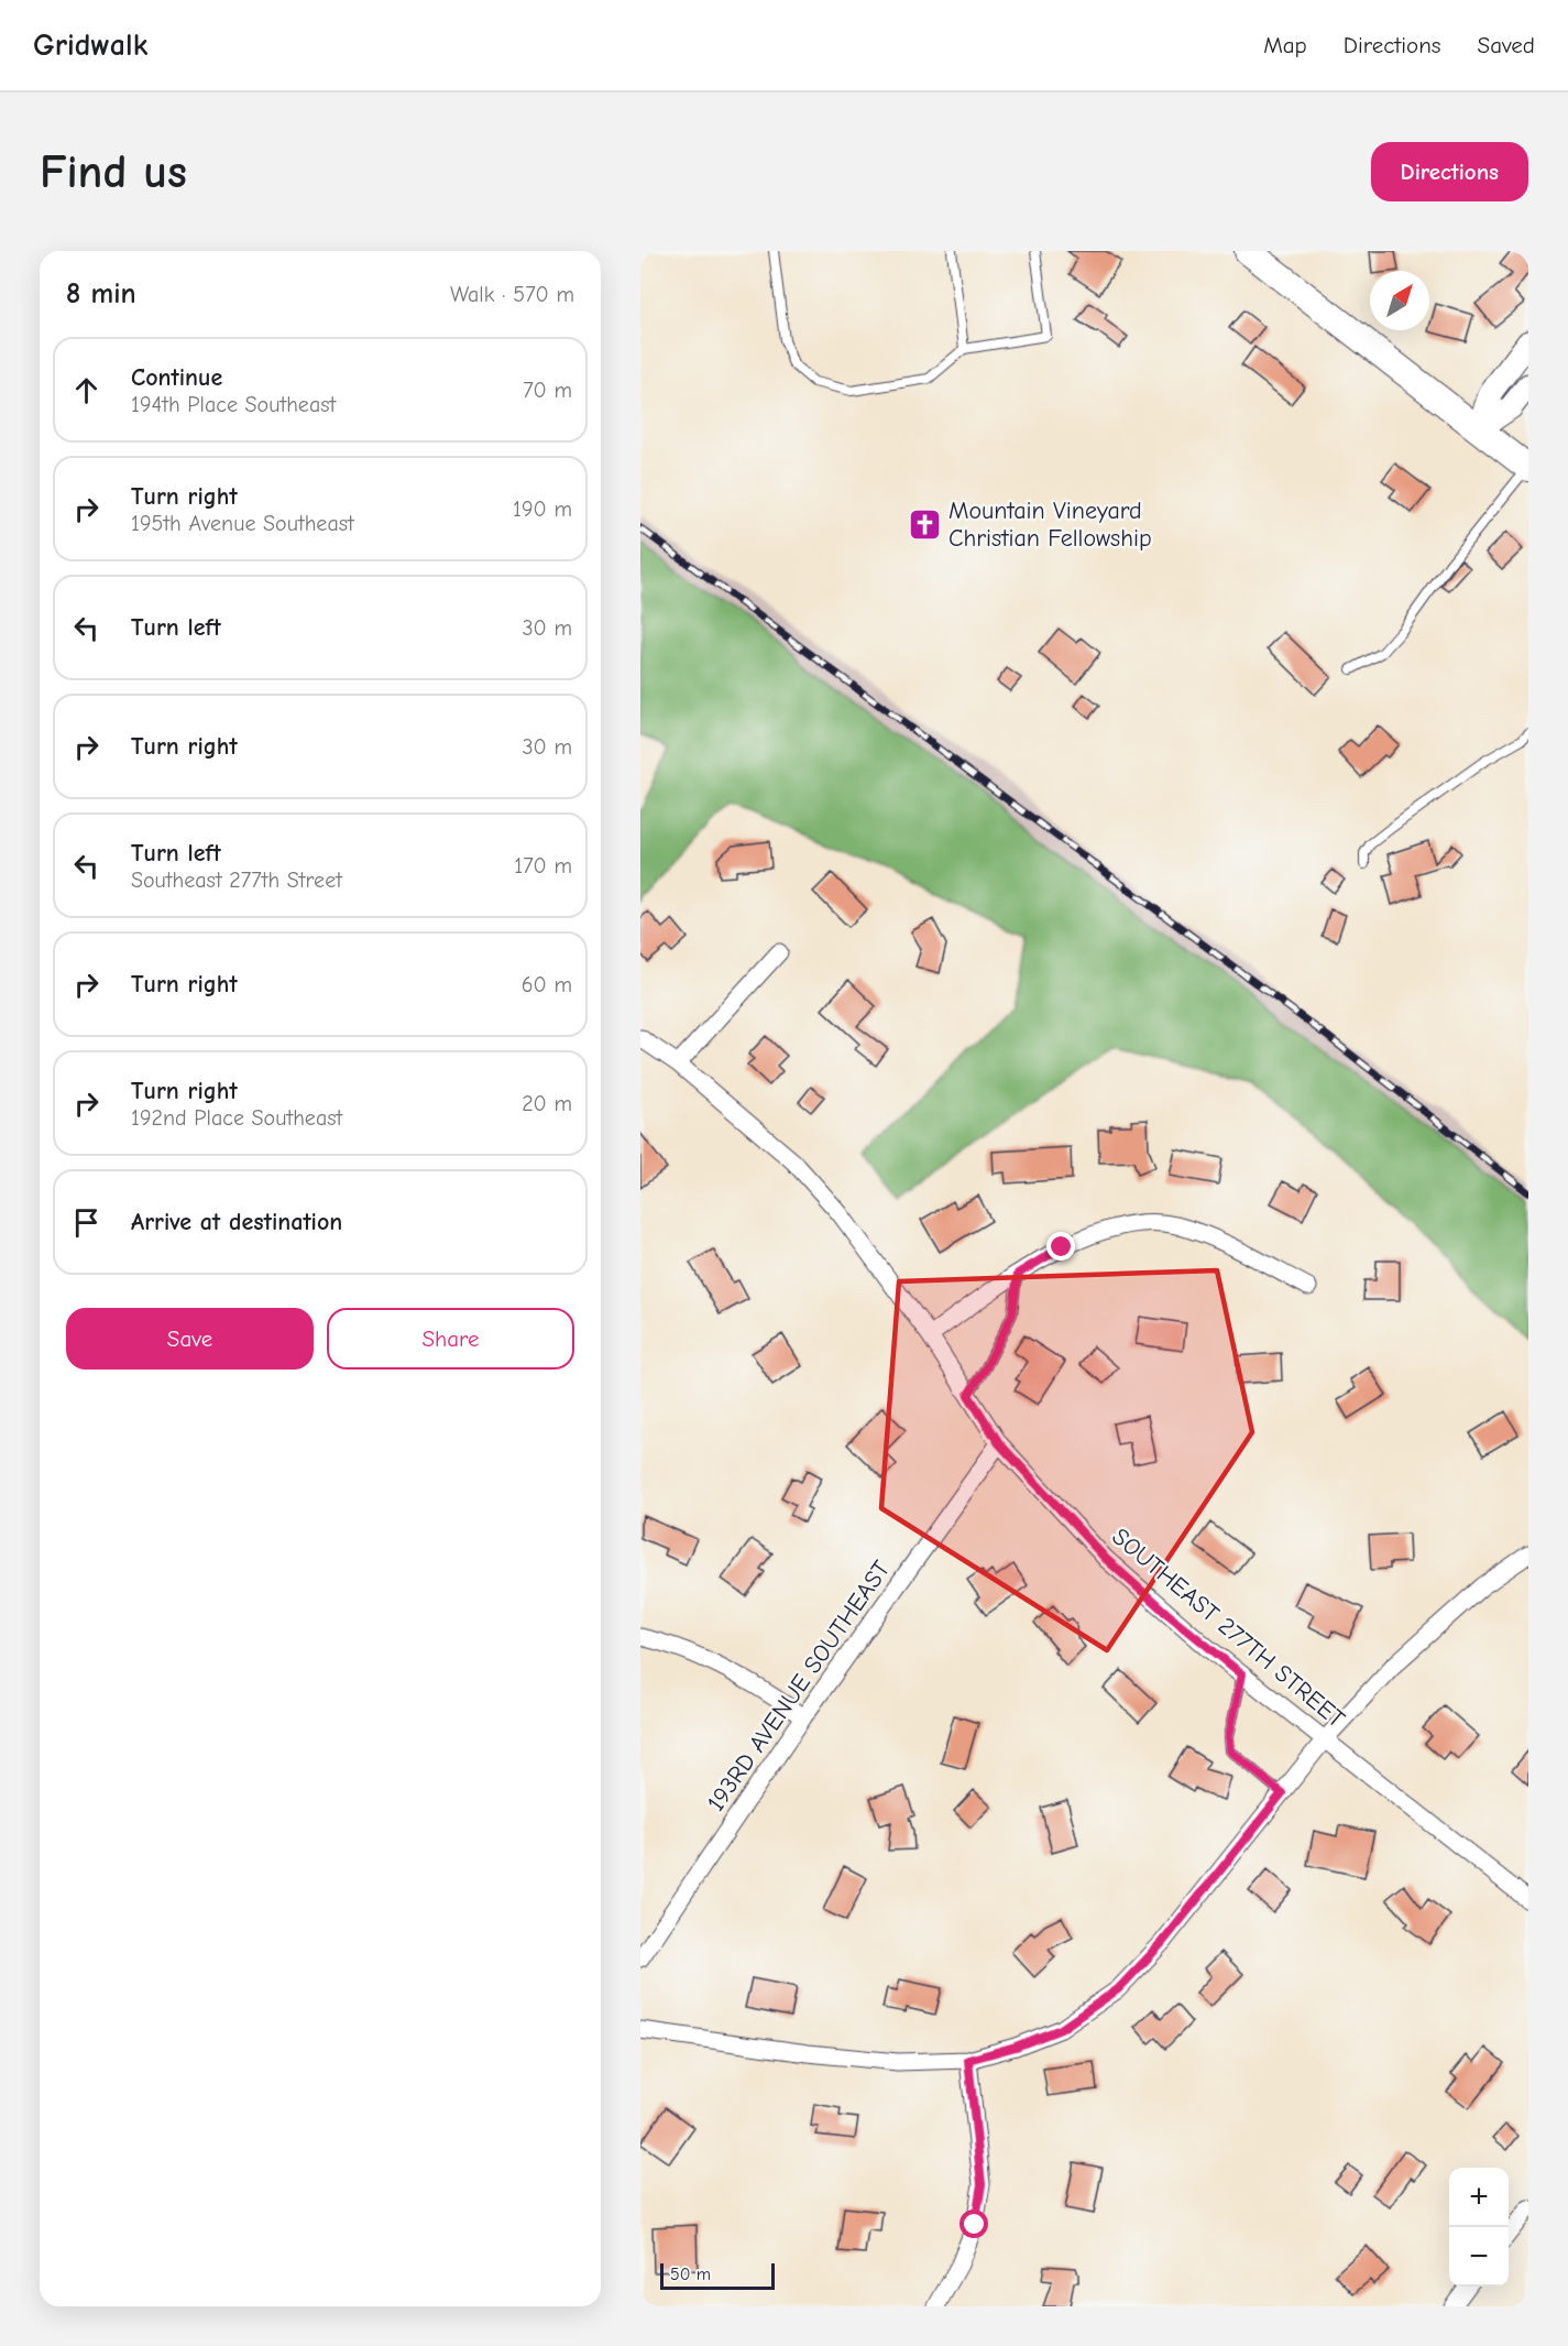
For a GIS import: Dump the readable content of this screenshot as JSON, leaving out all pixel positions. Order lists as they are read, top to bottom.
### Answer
{
  "streets": {
    "street": ["SOUTHEAST 277TH STREET", "193RD AVENUE SOUTHEAST"]
  },
  "crossings": [
    ["SOUTHEAST 277TH STREET", "193RD AVENUE SOUTHEAST"]
  ],
  "places": {
    "church": ["Mountain Vineyard Christian Fellowship"]
  },
  "scale_bar": "50 m",
  "north": "top right",
  "page": {
    "header": "Gridwalk",
    "nav": ["Map", "Directions", "Saved"],
    "buttons": [
      "Directions",
      ["Save", "Share"]
    ],
    "title": "Find us",
    "heading": ["8 min", "Walk · 570 m"],
    "list": [
      ["Continue", "194th Place Southeast", "70 m"],
      ["Turn right", "195th Avenue Southeast", "190 m"],
      ["Turn left", "30 m"],
      ["Turn right", "30 m"],
      ["Turn left", "Southeast 277th Street", "170 m"],
      ["Turn right", "60 m"],
      ["Turn right", "192nd Place Southeast", "20 m"],
      "Arrive at destination"
    ],
    "map_buttons": ["+", "−"],
    "scale": "50 m"
  }
}
